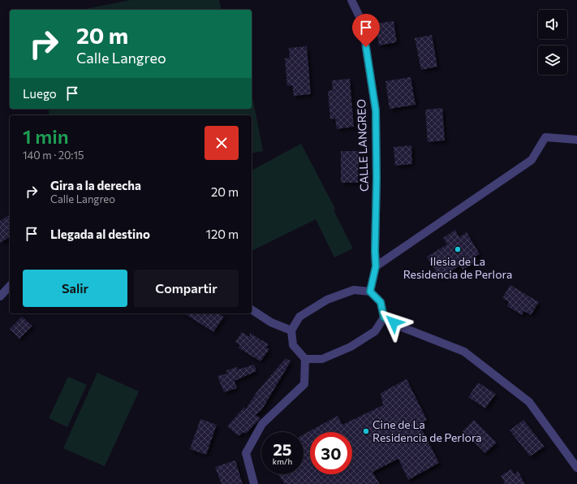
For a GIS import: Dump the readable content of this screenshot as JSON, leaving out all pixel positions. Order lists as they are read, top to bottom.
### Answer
{
  "streets": {
    "street": ["CALLE LANGREO"]
  },
  "places": ["Ilesia de La Residencia de Perlora", "Cine de La Residencia de Perlora"],
  "page": {
    "turn": ["20 m", "Calle Langreo"],
    "then": "Luego",
    "heading": ["1 min", "140 m · 20:15"],
    "list": [
      {
        "name": "Gira a la derecha",
        "note": "Calle Langreo",
        "value": "20 m"
      },
      {
        "name": "Llegada al destino",
        "value": "120 m"
      }
    ],
    "buttons": ["Salir", "Compartir"],
    "speed": "25 km/h",
    "limit": "30"
  }
}
